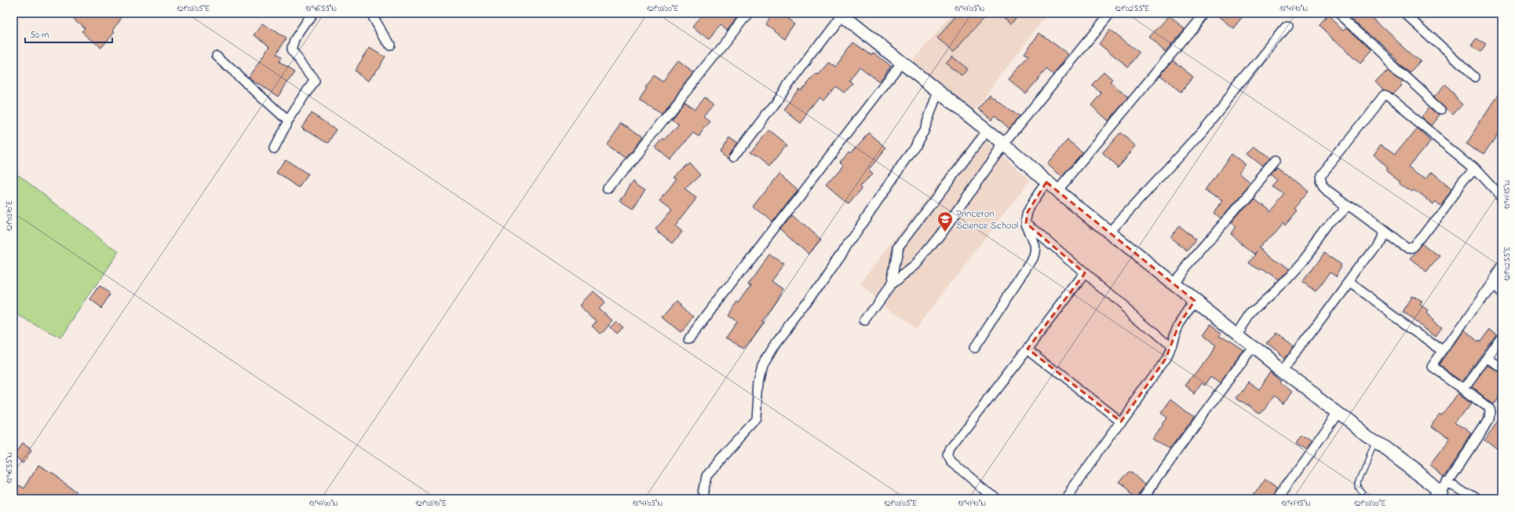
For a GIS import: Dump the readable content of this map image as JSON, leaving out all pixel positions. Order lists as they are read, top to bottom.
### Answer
{
  "places": {
    "school or university": ["Princeton Science School"]
  },
  "scale_bar": "50 m",
  "coordinates": [
    "121°03'05\"E",
    "13°46'55\"N",
    "121°03'00\"E",
    "13°47'05\"N",
    "121°02'55\"E",
    "13°47'10\"N",
    "13°47'15\"N",
    "121°03'10\"E",
    "13°47'00\"N"
  ]
}
